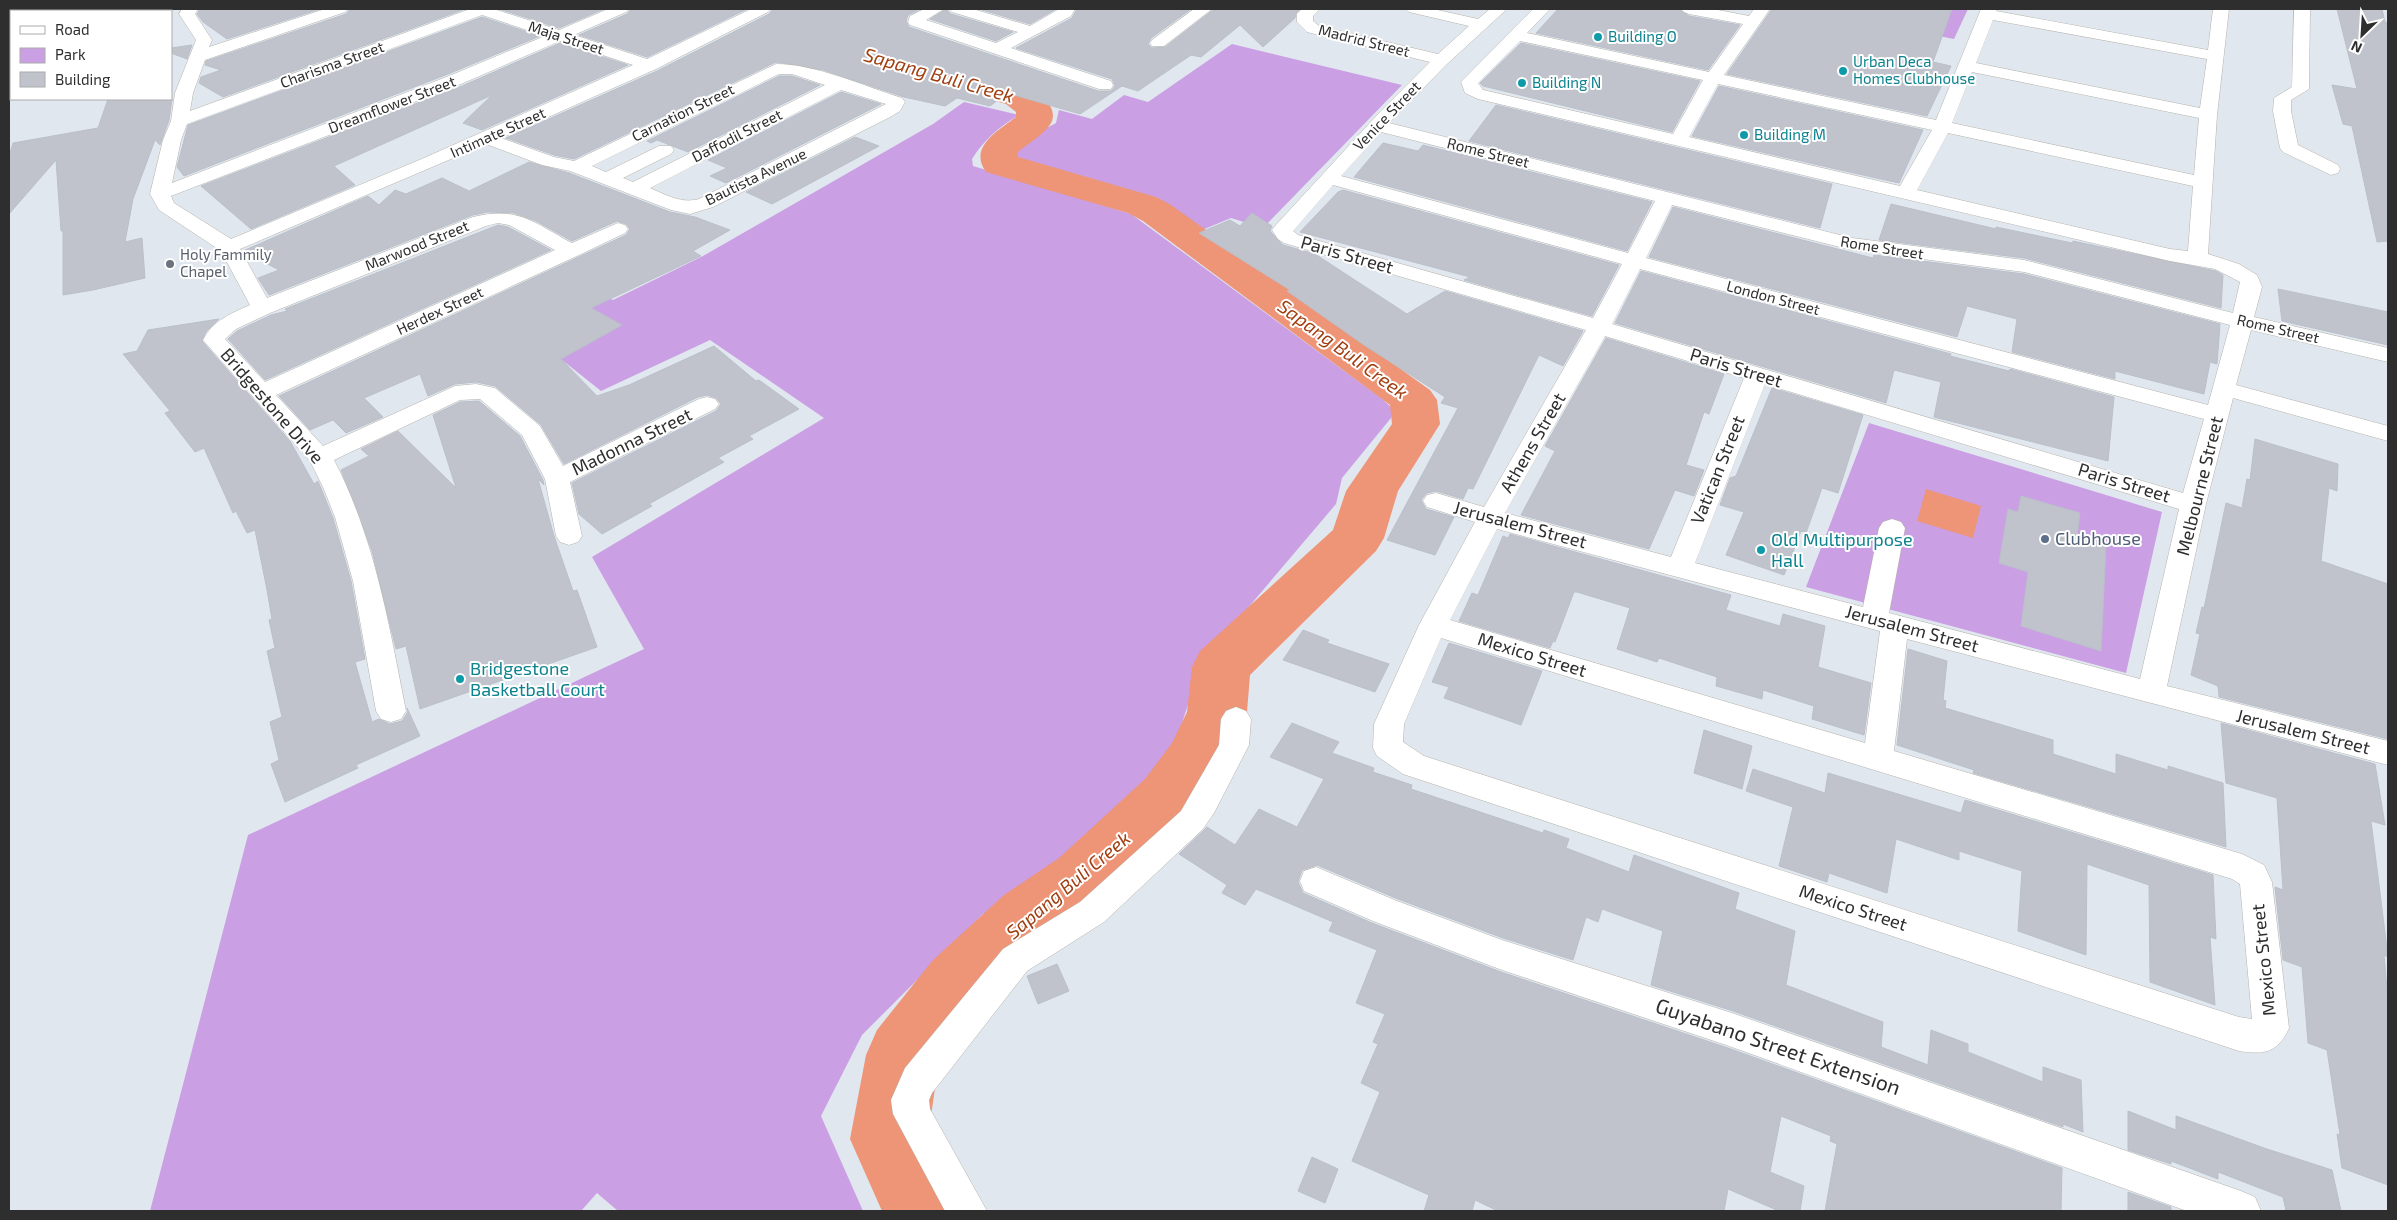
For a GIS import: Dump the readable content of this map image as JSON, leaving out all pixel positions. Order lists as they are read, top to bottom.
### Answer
{
  "streets": {
    "street": [
      "Maja Street",
      "Madrid Street",
      "Charisma Street",
      "Dreamflower Street",
      "Carnation Street",
      "Venice Street",
      "Intimate Street",
      "Daffodil Street",
      "Rome Street",
      "Bautista Avenue",
      "Marwood Street",
      "Paris Street",
      "London Street",
      "Herdex Street",
      "Bridgestone Drive",
      "Madonna Street",
      "Athens Street",
      "Vatican Street",
      "Melbourne Street",
      "Jerusalem Street",
      "Mexico Street",
      "Guyabano Street Extension"
    ]
  },
  "crossings": [
    ["Maja Street", "Charisma Street"],
    ["Maja Street", "Dreamflower Street"],
    ["Maja Street", "Intimate Street"],
    ["Madrid Street", "Venice Street"],
    ["Carnation Street", "Daffodil Street"],
    ["Carnation Street", "Bautista Avenue"],
    ["Venice Street", "Rome Street"],
    ["Venice Street", "Paris Street"],
    ["Venice Street", "London Street"],
    ["Intimate Street", "Bautista Avenue"],
    ["Daffodil Street", "Bautista Avenue"],
    ["Rome Street", "Athens Street"],
    ["Rome Street", "Melbourne Street"],
    ["Marwood Street", "Herdex Street"],
    ["Marwood Street", "Bridgestone Drive"],
    ["Paris Street", "Athens Street"],
    ["Paris Street", "Vatican Street"],
    ["Paris Street", "Melbourne Street"],
    ["London Street", "Athens Street"],
    ["London Street", "Melbourne Street"],
    ["Herdex Street", "Bridgestone Drive"],
    ["Athens Street", "Jerusalem Street"],
    ["Athens Street", "Mexico Street"],
    ["Vatican Street", "Jerusalem Street"],
    ["Melbourne Street", "Jerusalem Street"]
  ],
  "water": ["Sapang Buli Creek"],
  "places": [
    "Building O",
    "Urban Deca Homes Clubhouse",
    "Building N",
    "Building M",
    "Holy Fammily Chapel",
    "Clubhouse",
    "Old Multipurpose Hall",
    "Bridgestone Basketball Court"
  ],
  "legend": ["Road", "Park", "Building"],
  "north": "bottom left"
}
